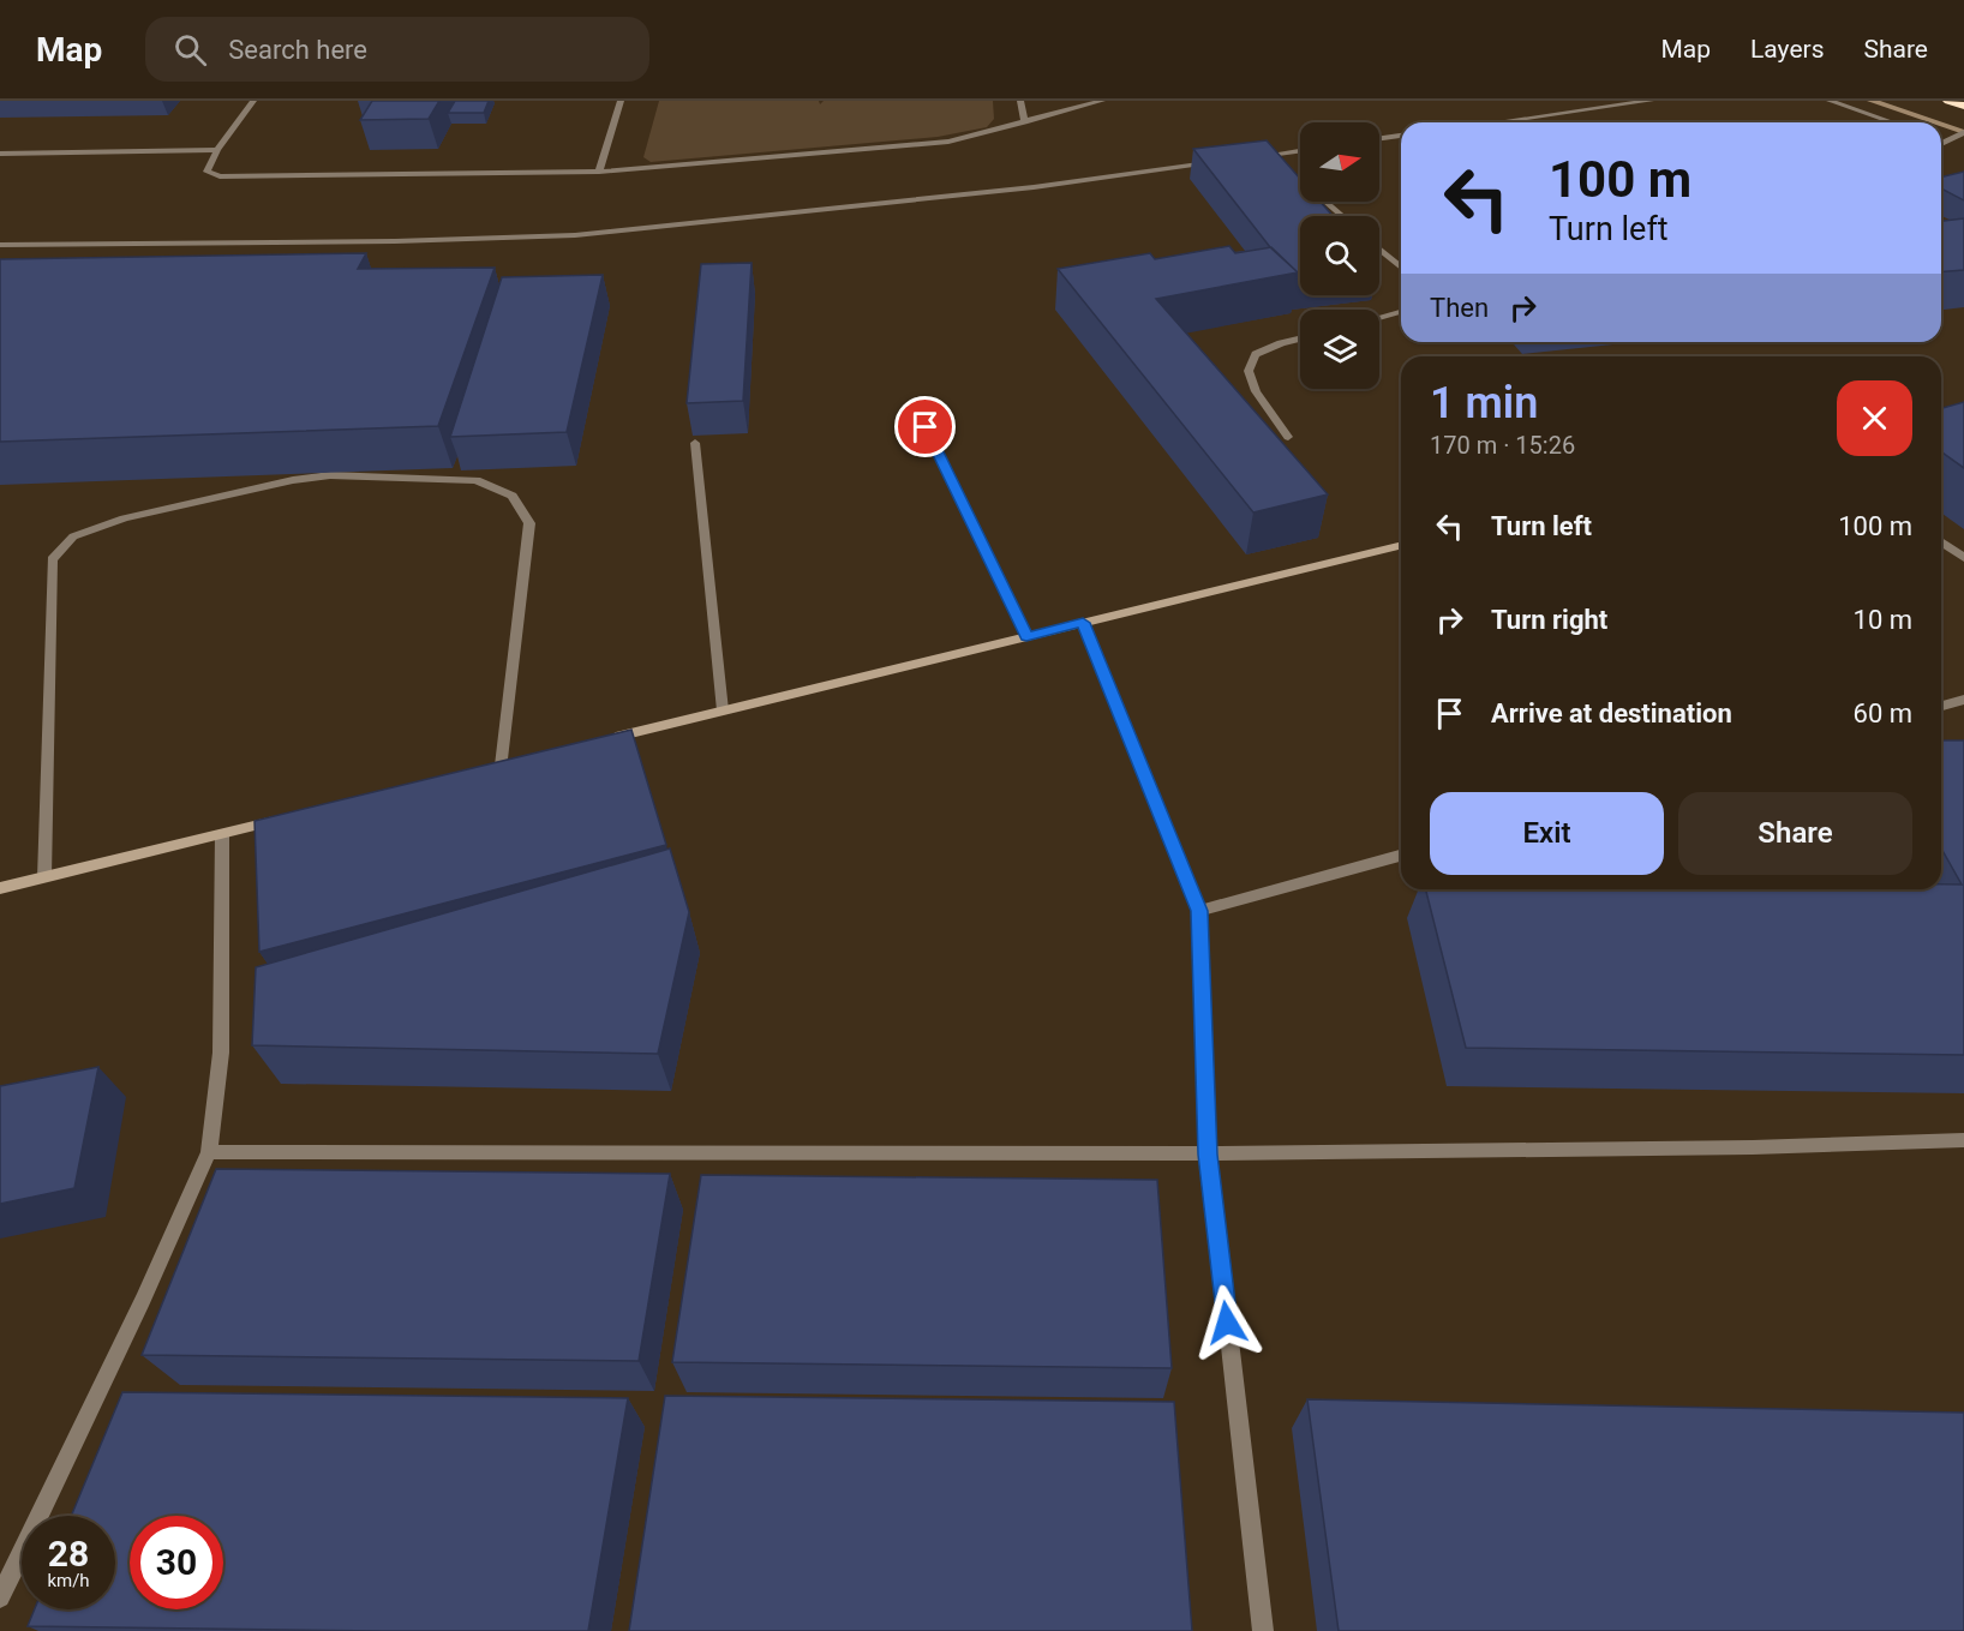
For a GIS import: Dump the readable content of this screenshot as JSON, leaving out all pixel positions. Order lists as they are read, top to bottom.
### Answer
{
  "north": "right",
  "page": {
    "header": "Map",
    "search": "Search here",
    "nav": ["Map", "Layers", "Share"],
    "turn": ["100 m", "Turn left"],
    "then": "Then",
    "heading": ["1 min", "170 m · 15:26"],
    "list": [
      {
        "name": "Turn left",
        "value": "100 m"
      },
      {
        "name": "Turn right",
        "value": "10 m"
      },
      {
        "name": "Arrive at destination",
        "value": "60 m"
      }
    ],
    "buttons": ["Exit", "Share"],
    "speed": "28 km/h",
    "limit": "30"
  }
}
